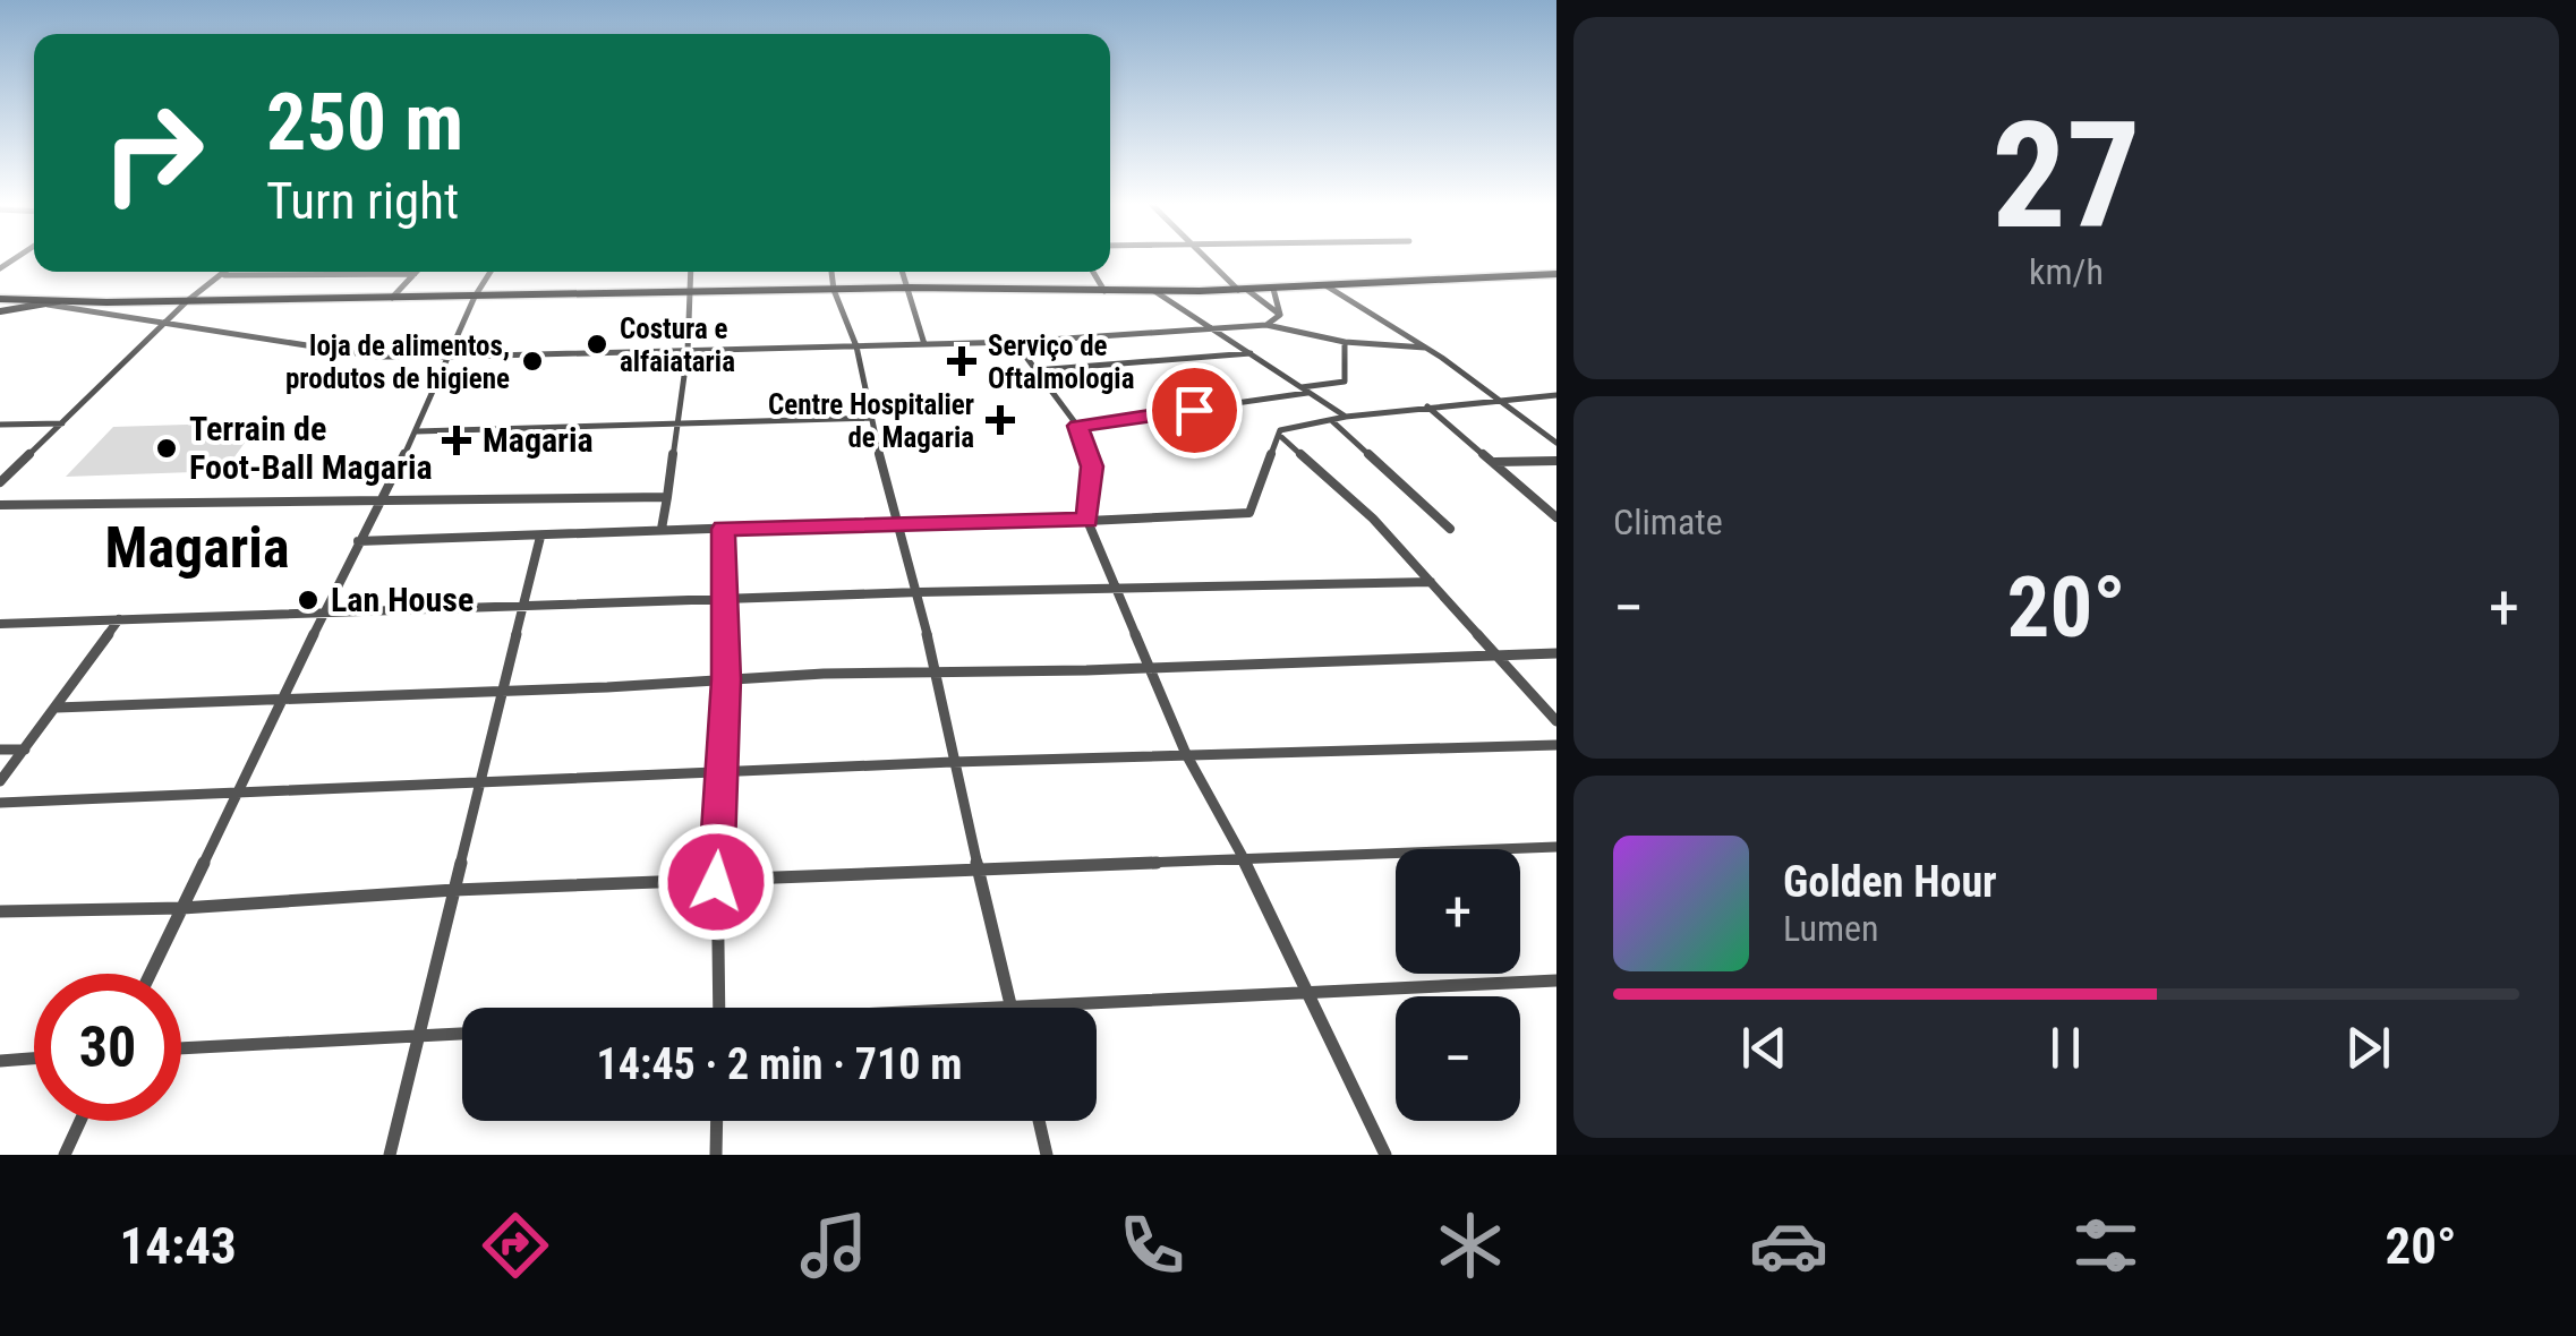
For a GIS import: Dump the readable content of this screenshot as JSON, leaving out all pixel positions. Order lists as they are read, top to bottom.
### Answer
{
  "districts": ["Magaria"],
  "places": {
    "other": [
      "Costura e alfaiataria",
      "loja de alimentos, produtos de higiene",
      "Terrain de Foot-Ball Magaria",
      "Lan House"
    ],
    "health": ["Serviço de Oftalmologia", "Centre Hospitalier de Magaria", "Magaria"]
  },
  "page": {
    "tile": [
      ["27", "km/h"],
      "Climate"
    ],
    "turn": ["250 m", "Turn right"],
    "heat": ["−", "20°", "+"],
    "song": ["Golden Hour", "Lumen"],
    "map_buttons": ["+", "−"],
    "limit": "30",
    "trip": "14:45 · 2 min · 710 m",
    "tabs": ["14:43", "20°"]
  }
}
